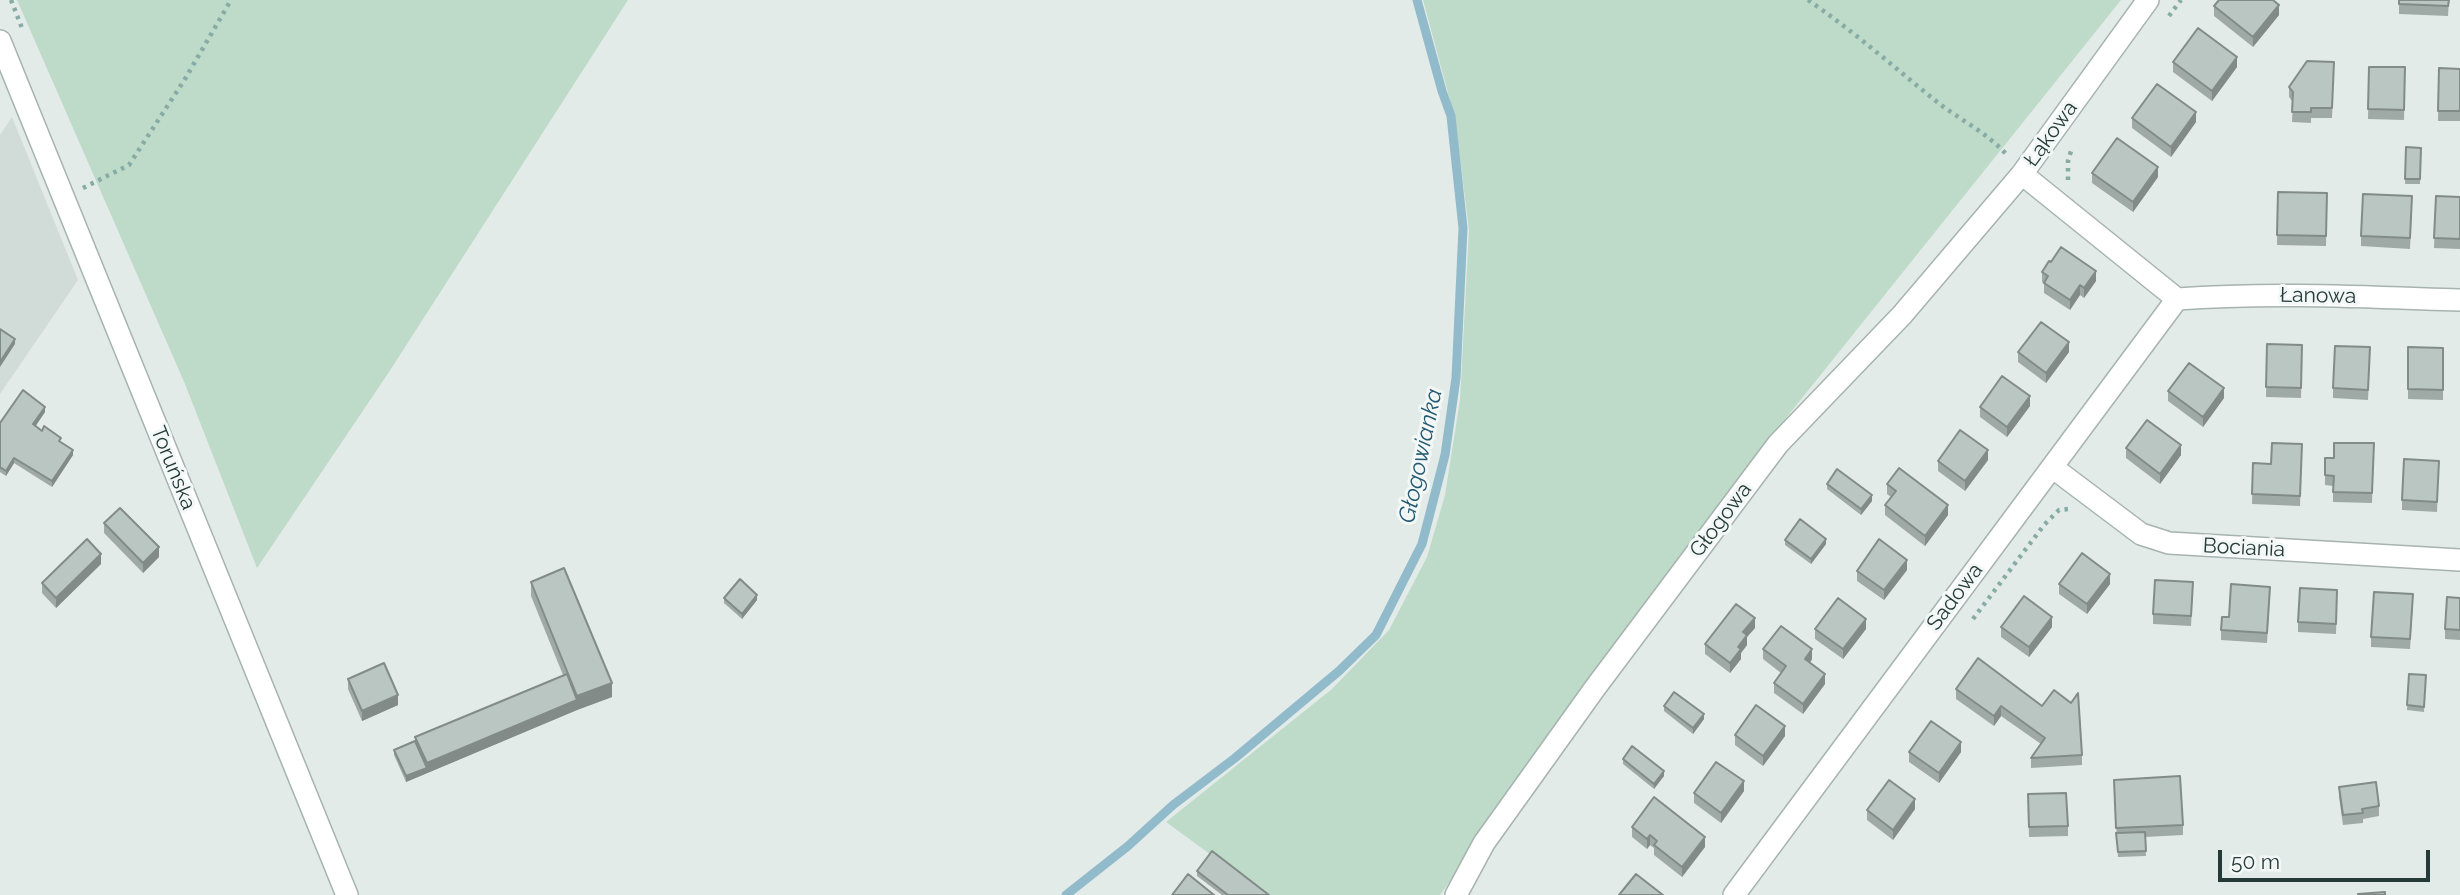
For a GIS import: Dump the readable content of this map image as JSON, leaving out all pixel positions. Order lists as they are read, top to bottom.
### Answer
{
  "streets": {
    "street": [
      "Łąkowa",
      "Łanowa",
      "Toruńska",
      "Głogowa",
      "Bociania",
      "Sadowa"
    ]
  },
  "crossings": [
    ["Łąkowa", "Łanowa"],
    ["Łąkowa", "Głogowa"],
    ["Łąkowa", "Sadowa"],
    ["Łanowa", "Sadowa"],
    ["Bociania", "Sadowa"]
  ],
  "water": ["Głogowianka"],
  "scale_bar": "50 m"
}
